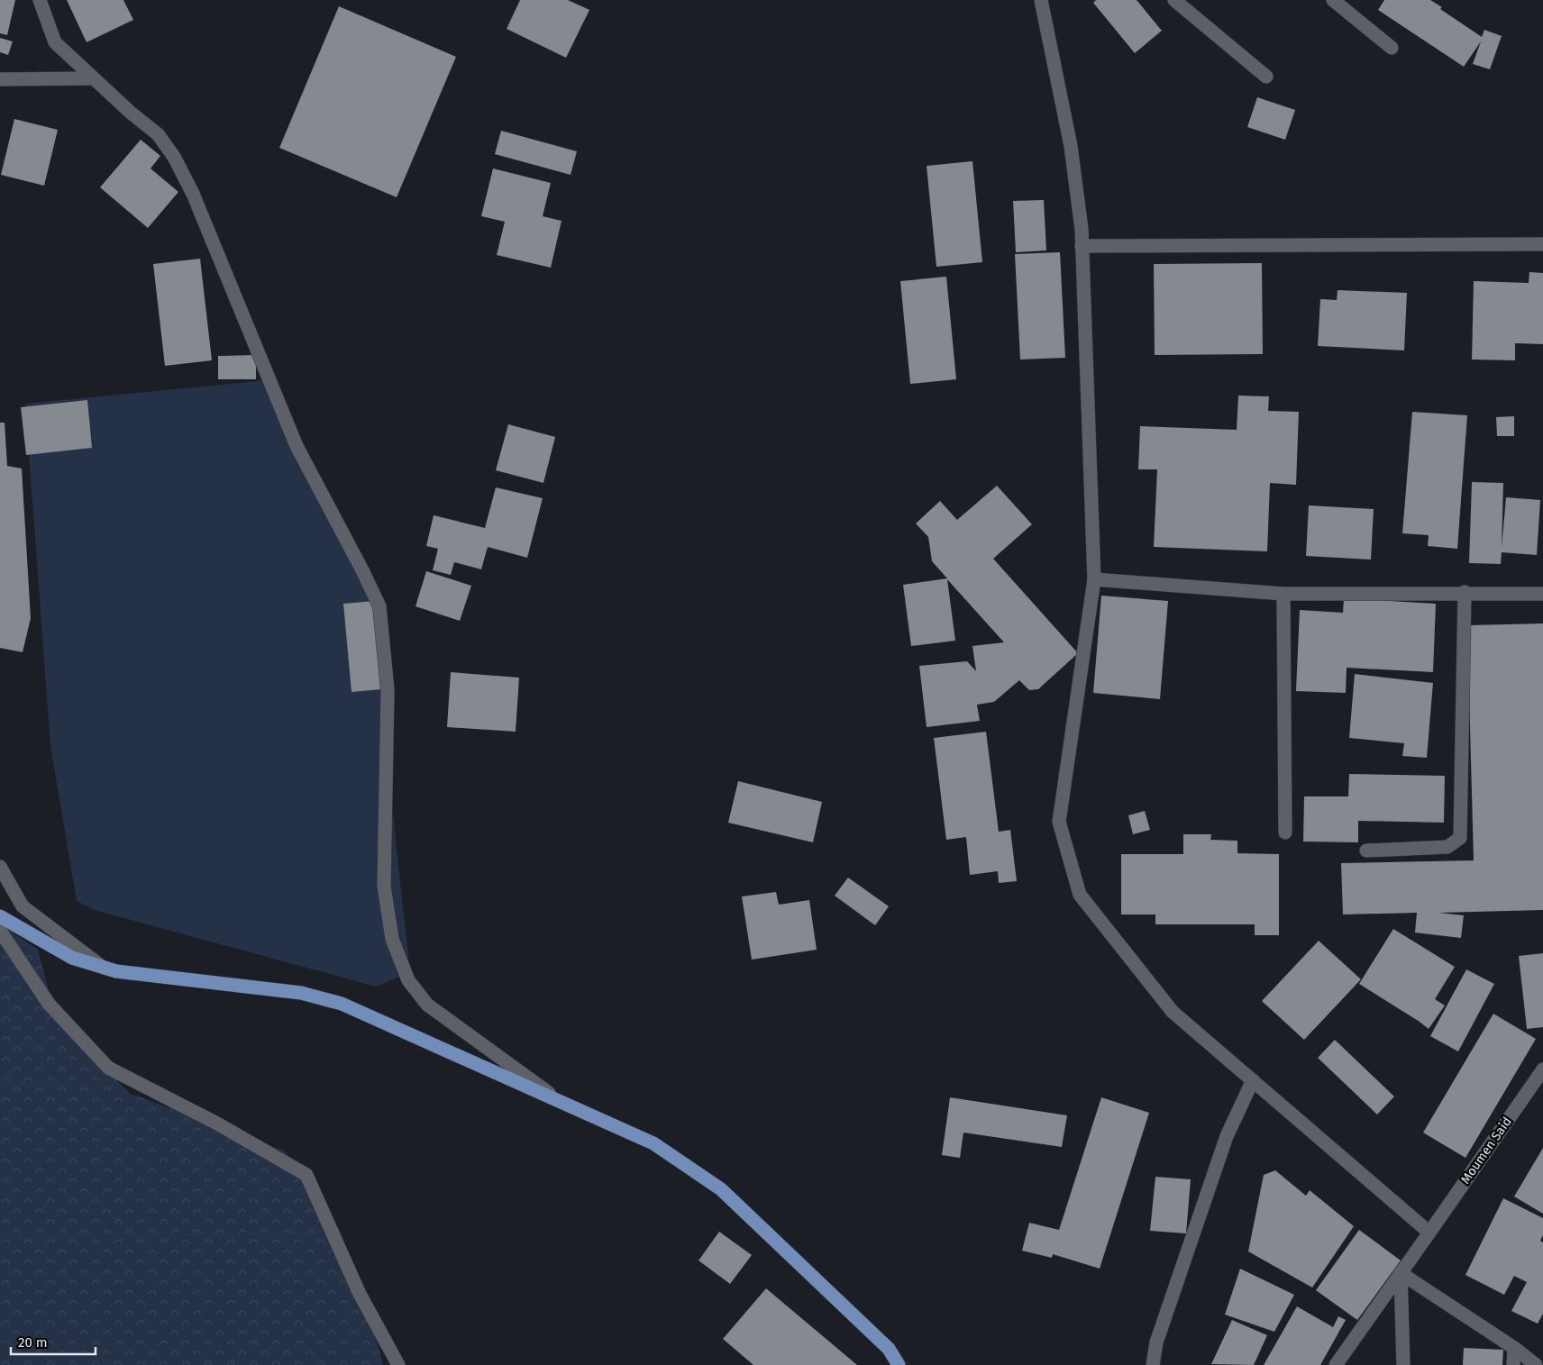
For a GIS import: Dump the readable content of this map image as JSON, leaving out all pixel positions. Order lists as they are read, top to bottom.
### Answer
{
  "streets": {
    "street": ["Moumen Said"]
  },
  "scale_bar": "20 m"
}
